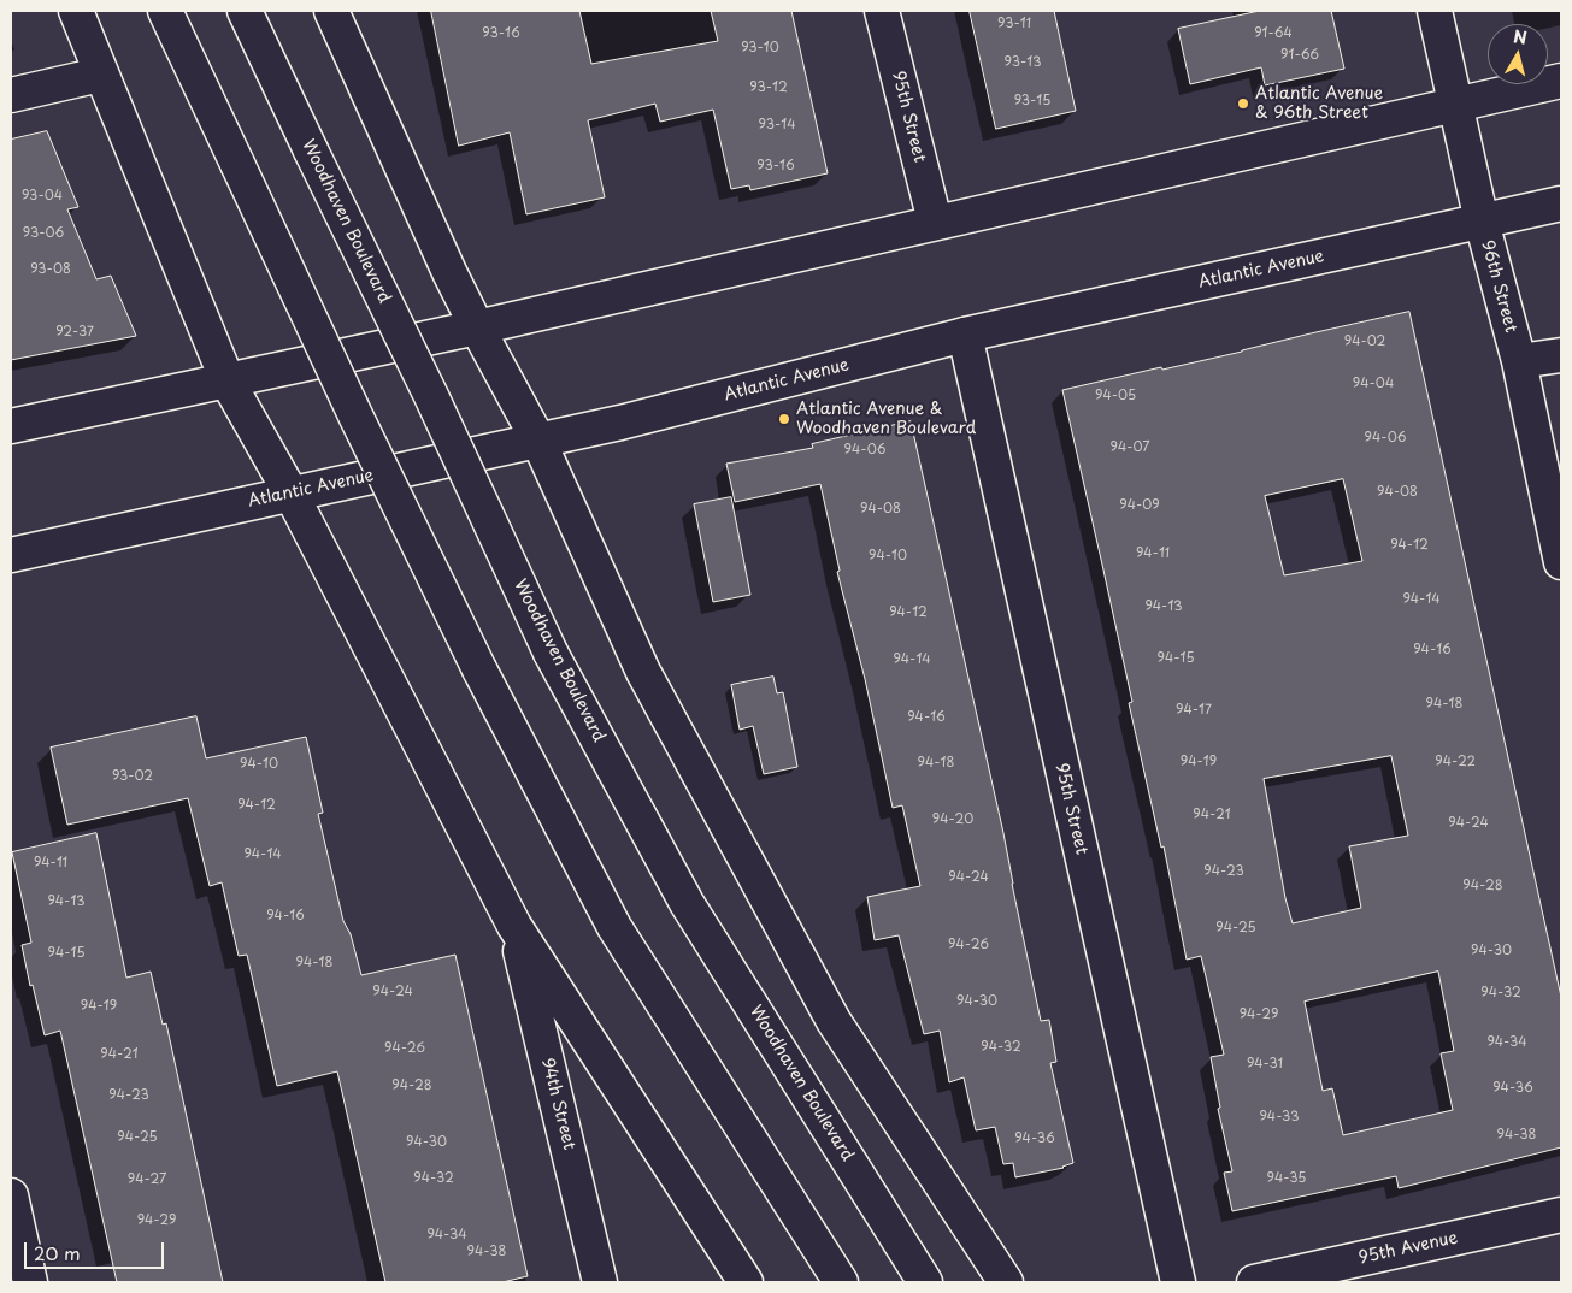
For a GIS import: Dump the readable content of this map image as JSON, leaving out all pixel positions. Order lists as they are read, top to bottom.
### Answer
{
  "streets": {
    "main road": [
      "95th Street",
      "Woodhaven Boulevard",
      "Atlantic Avenue",
      "96th Street",
      "94th Street",
      "95th Avenue"
    ]
  },
  "crossings": [
    ["95th Street", "Atlantic Avenue"],
    ["Atlantic Avenue", "96th Street"]
  ],
  "places": ["Atlantic Avenue & 96th Street", "Atlantic Avenue & Woodhaven Boulevard"],
  "house_numbers": [
    "93-11",
    "93-16",
    "91-64",
    "93-10",
    "91-66",
    "93-13",
    "93-12",
    "93-15",
    "93-14",
    "93-16",
    "93-04",
    "93-06",
    "93-08",
    "92-37",
    "94-02",
    "94-04",
    "94-05",
    "94-06",
    "94-07",
    "94-06",
    "94-08",
    "94-09",
    "94-08",
    "94-12",
    "94-11",
    "94-10",
    "94-14",
    "94-13",
    "94-12",
    "94-16",
    "94-15",
    "94-14",
    "94-18",
    "94-17",
    "94-16",
    "94-19",
    "94-22",
    "94-18",
    "94-10",
    "93-02",
    "94-12",
    "94-21",
    "94-20",
    "94-24",
    "94-14",
    "94-11",
    "94-23",
    "94-24",
    "94-28",
    "94-13",
    "94-16",
    "94-25",
    "94-26",
    "94-30",
    "94-15",
    "94-18",
    "94-24",
    "94-32",
    "94-30",
    "94-19",
    "94-29",
    "94-34",
    "94-32",
    "94-26",
    "94-21",
    "94-31",
    "94-28",
    "94-36",
    "94-23",
    "94-33",
    "94-38",
    "94-25",
    "94-36",
    "94-30",
    "94-32",
    "94-35",
    "94-27",
    "94-29",
    "94-34",
    "94-38"
  ],
  "scale_bar": "20 m",
  "north": "top"
}
